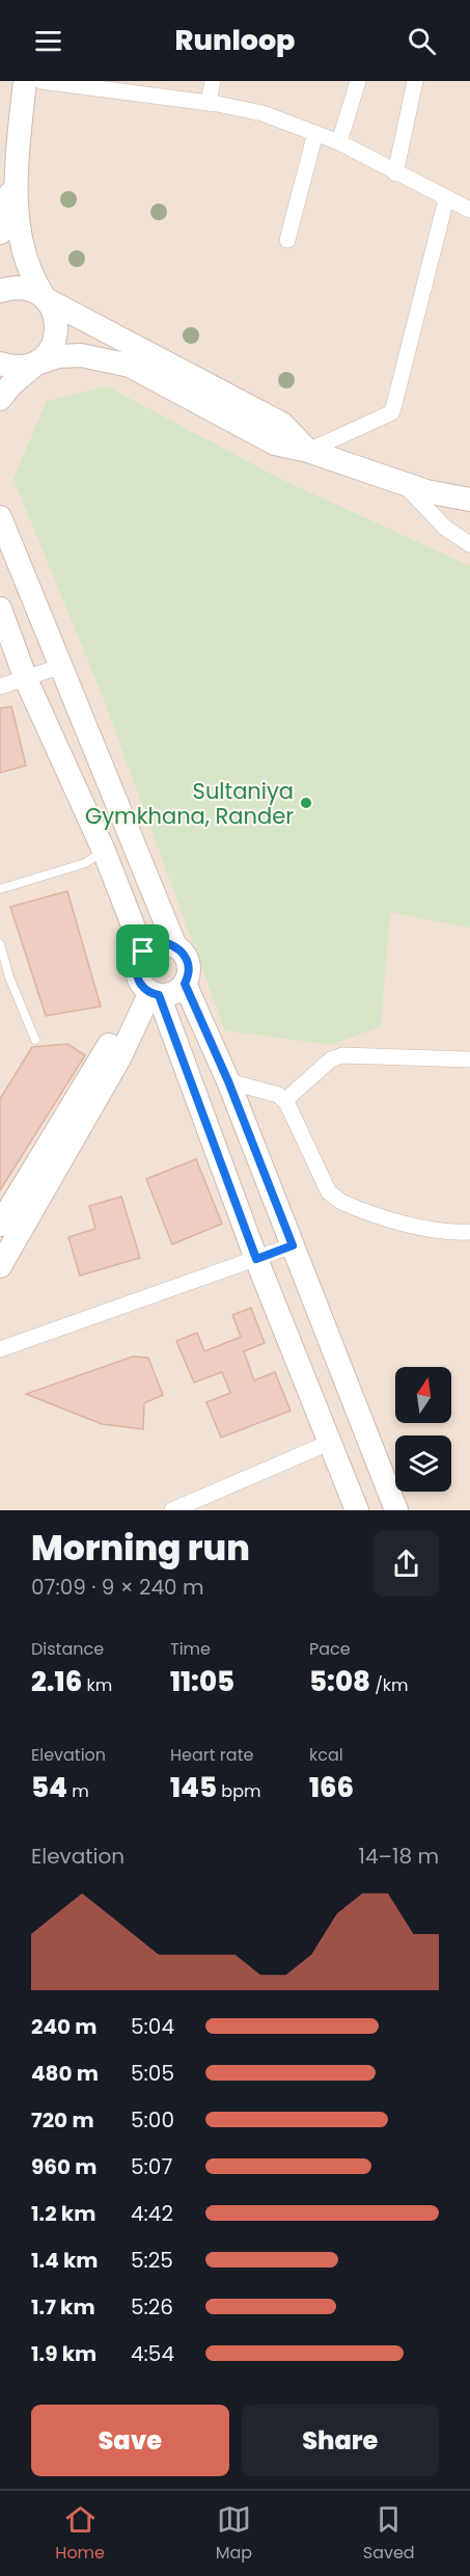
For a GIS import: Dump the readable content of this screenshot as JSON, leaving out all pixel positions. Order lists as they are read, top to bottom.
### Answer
{
  "places": ["Sultaniya Gymkhana, Rander"],
  "north": "top",
  "page": {
    "header": "Runloop",
    "heading": ["Morning run", "07:09 · 9 × 240 m"],
    "stats": [
      ["Distance", "2.16 km"],
      ["Time", "11:05"],
      ["Pace", "5:08 /km"],
      ["Elevation", "54 m"],
      ["Heart rate", "145 bpm"],
      ["kcal", "166"]
    ],
    "chart": ["Elevation", "14–18 m"],
    "list": [
      {
        "name": "240 m",
        "note": "5:04"
      },
      {
        "name": "480 m",
        "note": "5:05"
      },
      {
        "name": "720 m",
        "note": "5:00"
      },
      {
        "name": "960 m",
        "note": "5:07"
      },
      {
        "name": "1.2 km",
        "note": "4:42"
      },
      {
        "name": "1.4 km",
        "note": "5:25"
      },
      {
        "name": "1.7 km",
        "note": "5:26"
      },
      {
        "name": "1.9 km",
        "note": "4:54"
      }
    ],
    "buttons": ["Save", "Share"],
    "tabs": ["Home", "Map", "Saved"]
  }
}
